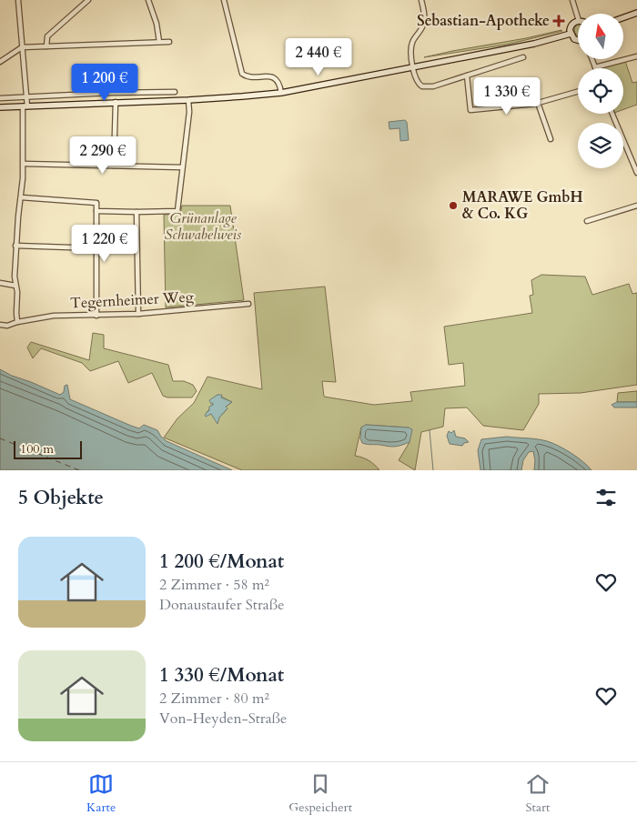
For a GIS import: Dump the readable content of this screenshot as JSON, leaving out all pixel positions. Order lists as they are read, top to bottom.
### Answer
{
  "streets": {
    "street": ["Tegernheimer Weg"]
  },
  "parks": ["Grünanlage Schwabelweis"],
  "places": {
    "health": ["Sebastian-Apotheke"],
    "other": ["MARAWE GmbH & Co. KG"]
  },
  "scale_bar": "100 m",
  "north": "top",
  "page": {
    "price": [
      "2 440 €",
      "1 200 €",
      "1 330 €",
      "2 290 €",
      "1 220 €"
    ],
    "scale": "100 m",
    "heading": "5 Objekte",
    "list": [
      {
        "name": "1 200 €/Monat",
        "note": "2 Zimmer · 58 m² · Donaustaufer Straße"
      },
      {
        "name": "1 330 €/Monat",
        "note": "2 Zimmer · 80 m² · Von-Heyden-Straße"
      }
    ],
    "tabs": ["Karte", "Gespeichert", "Start"]
  }
}
